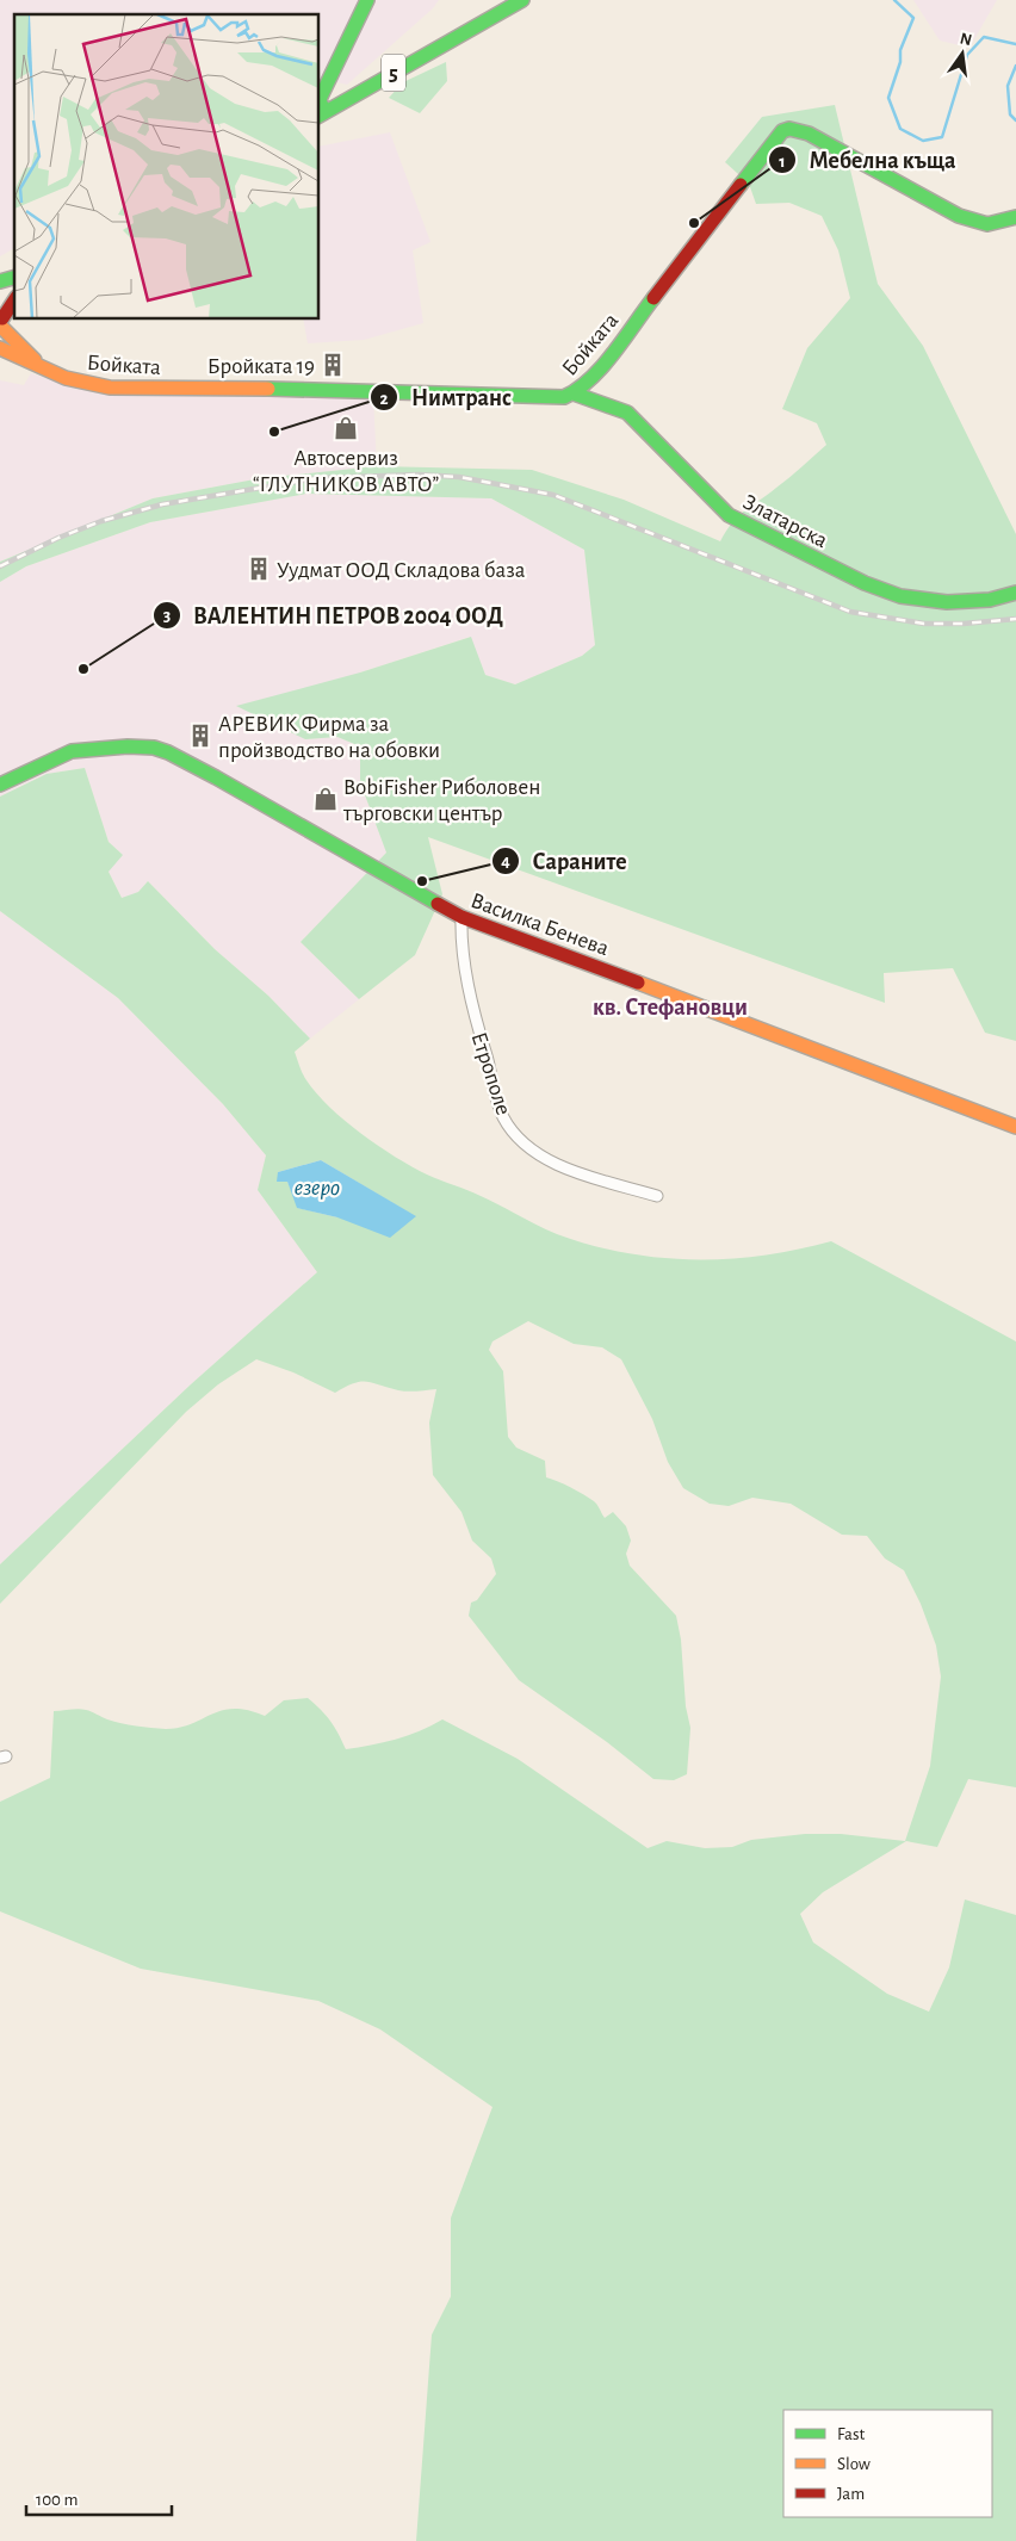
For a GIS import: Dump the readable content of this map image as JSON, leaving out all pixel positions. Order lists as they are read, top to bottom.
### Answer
{
  "streets": {
    "street": [
      "5",
      "Бойката",
      "Златарска",
      "Василка Бенева",
      "Етрополе"
    ]
  },
  "crossings": [
    ["Бойката", "Златарска"],
    ["Василка Бенева", "Етрополе"]
  ],
  "districts": ["кв. Стефановци"],
  "water": ["езеро"],
  "places": {
    "other": [
      "Мебелна къща",
      "Нимтранс",
      "ВАЛЕНТИН ПЕТРОВ 2004 ООД",
      "Сараните"
    ],
    "building": ["Бройката 19", "Уудмат ООД Складова база", "АРЕВИК Фирма за пройзводство на обовки"],
    "shop": ["Автосервиз “ГЛУТНИКОВ АВТО”", "BobiFisher Риболовен търговски център"]
  },
  "legend": ["Fast", "Slow", "Jam"],
  "scale_bar": "100 m",
  "north": "top"
}
